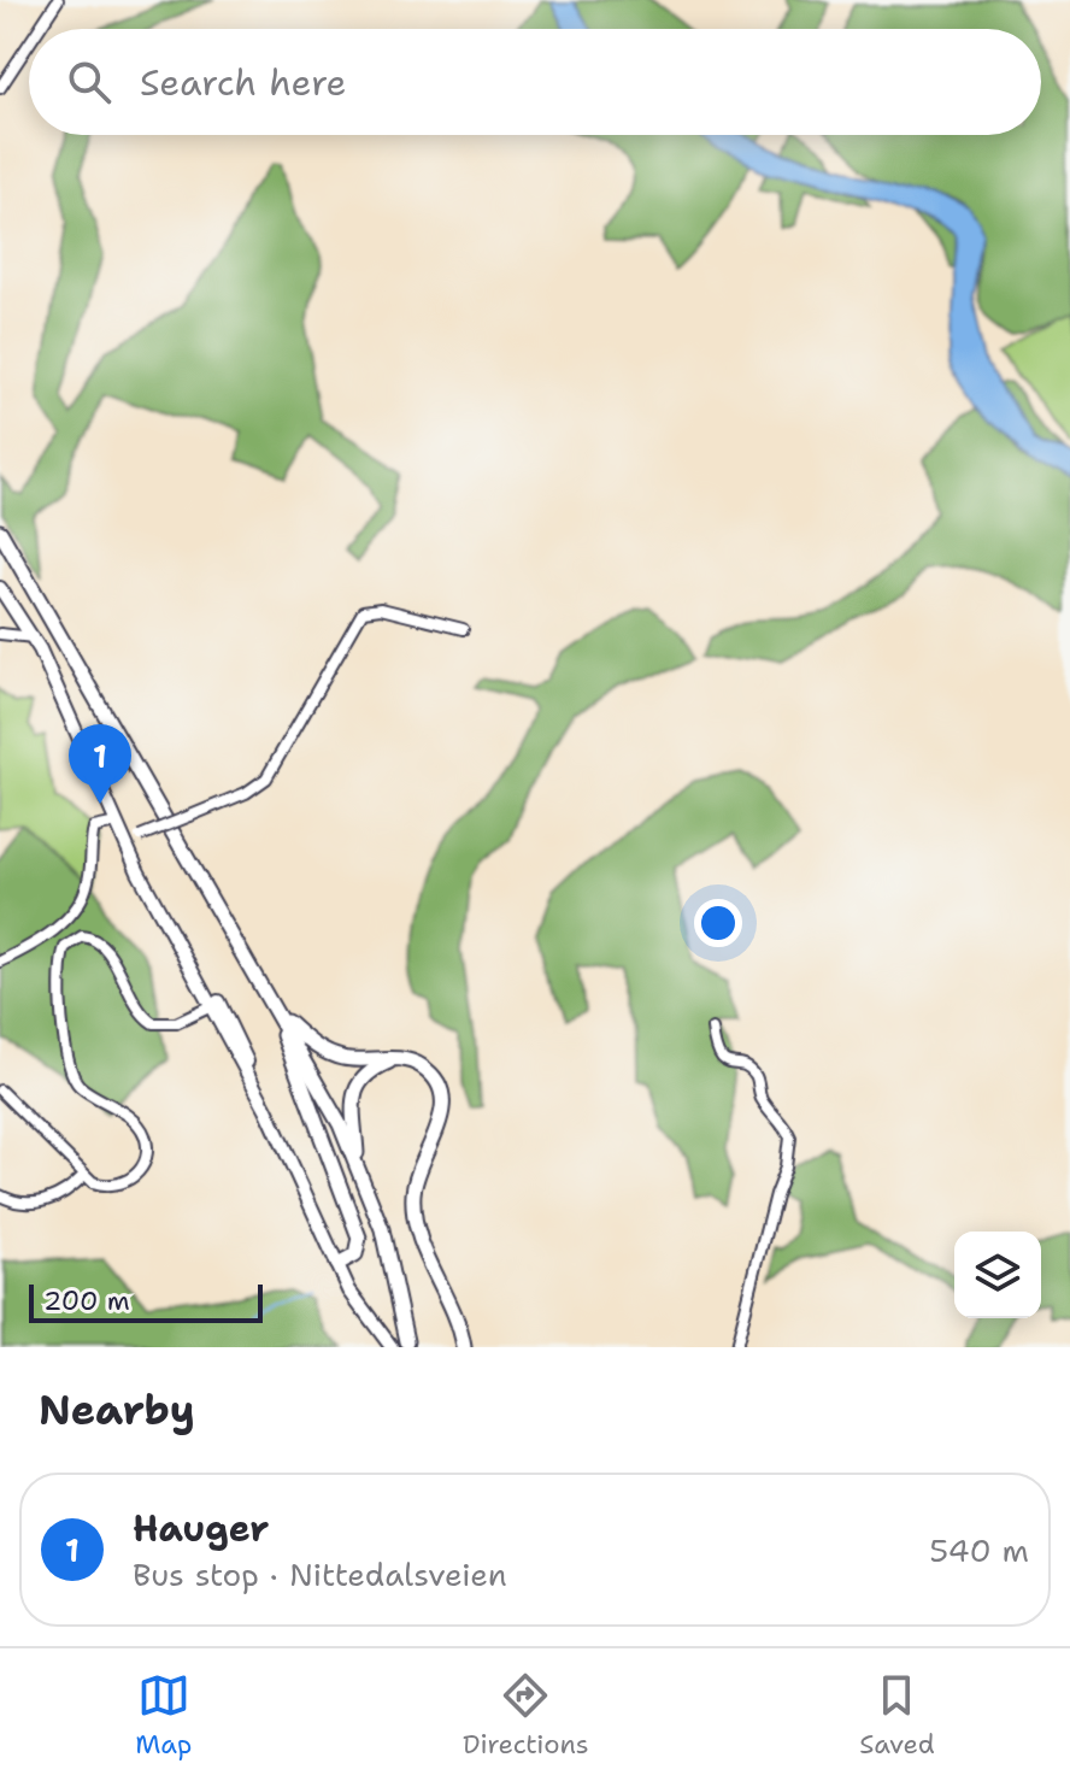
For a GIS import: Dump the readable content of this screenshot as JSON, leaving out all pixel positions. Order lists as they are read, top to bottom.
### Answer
{
  "scale_bar": "200 m",
  "page": {
    "search": "Search here",
    "pins": "1",
    "scale": "200 m",
    "heading": "Nearby",
    "list": [
      {
        "mark": "1",
        "name": "Hauger",
        "note": "Bus stop · Nittedalsveien",
        "value": "540 m"
      }
    ],
    "nav": ["Map", "Directions", "Saved"]
  }
}
